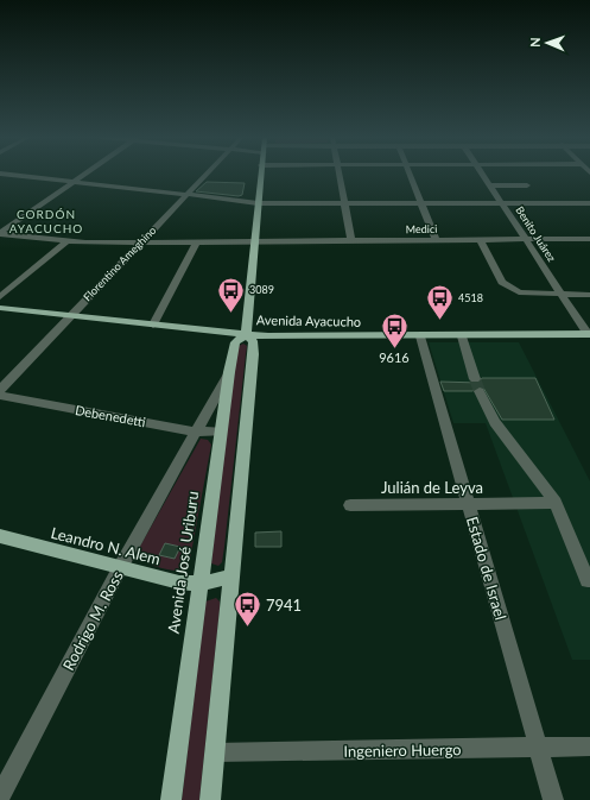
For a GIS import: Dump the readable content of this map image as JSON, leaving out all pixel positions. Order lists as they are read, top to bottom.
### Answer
{
  "streets": {
    "main road": ["Avenida Ayacucho", "Leandro N. Alem", "Avenida José Uriburu"],
    "street": [
      "Medici",
      "Benito Juárez",
      "Florentino Ameghino",
      "Debenedetti",
      "Julián de Leyva",
      "Estado de Israel",
      "Rodrigo M. Ross",
      "Ingeniero Huergo"
    ]
  },
  "crossings": [
    ["Medici", "Benito Juárez"],
    ["Medici", "Florentino Ameghino"],
    ["Benito Juárez", "Avenida Ayacucho"],
    ["Florentino Ameghino", "Avenida Ayacucho"],
    ["Avenida Ayacucho", "Avenida José Uriburu"],
    ["Avenida Ayacucho", "Estado de Israel"],
    ["Debenedetti", "Avenida José Uriburu"],
    ["Debenedetti", "Rodrigo M. Ross"],
    ["Julián de Leyva", "Estado de Israel"],
    ["Leandro N. Alem", "Avenida José Uriburu"],
    ["Leandro N. Alem", "Rodrigo M. Ross"],
    ["Avenida José Uriburu", "Rodrigo M. Ross"],
    ["Estado de Israel", "Ingeniero Huergo"]
  ],
  "districts": ["CORDÓN AYACUCHO"],
  "places": {
    "bus stop": [
      "3089",
      "4518",
      "9616",
      "7941"
    ]
  },
  "north": "left"
}
